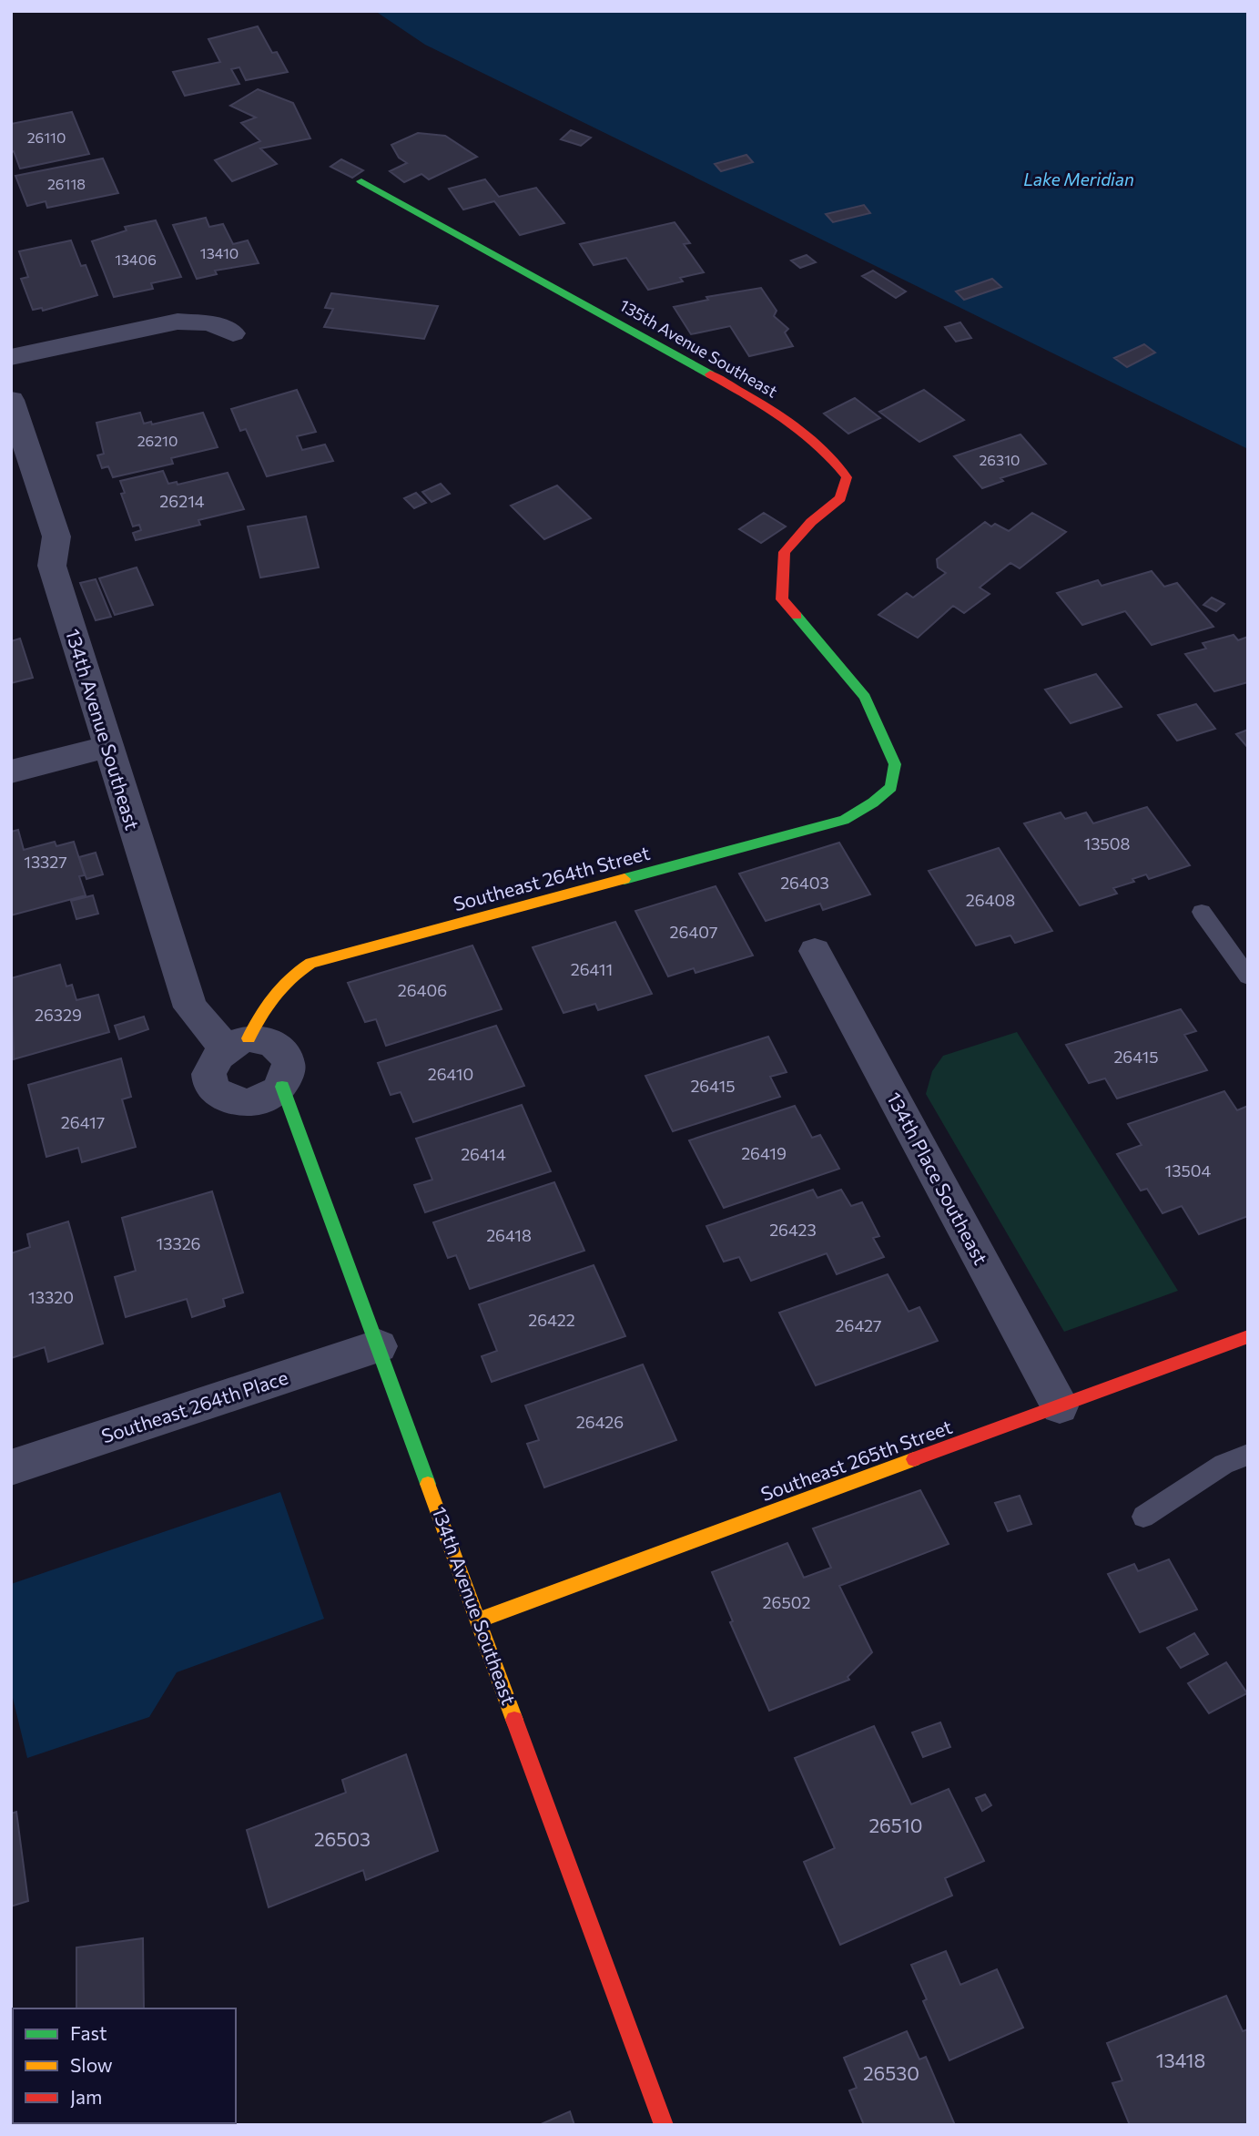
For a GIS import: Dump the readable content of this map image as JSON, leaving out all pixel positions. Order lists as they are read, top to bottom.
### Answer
{
  "streets": {
    "street": [
      "135th Avenue Southeast",
      "134th Avenue Southeast",
      "Southeast 264th Street",
      "134th Place Southeast",
      "Southeast 264th Place",
      "Southeast 265th Street"
    ]
  },
  "crossings": [
    ["135th Avenue Southeast", "Southeast 264th Street"],
    ["134th Avenue Southeast", "Southeast 264th Street"],
    ["134th Avenue Southeast", "Southeast 264th Place"],
    ["134th Avenue Southeast", "Southeast 265th Street"],
    ["134th Place Southeast", "Southeast 265th Street"]
  ],
  "water": ["Lake Meridian"],
  "house_numbers": [
    "26110",
    "26118",
    "13410",
    "13406",
    "26210",
    "26310",
    "26214",
    "13508",
    "13327",
    "26403",
    "26408",
    "26407",
    "26411",
    "26406",
    "26329",
    "26415",
    "26410",
    "26415",
    "26417",
    "26419",
    "26414",
    "13504",
    "26423",
    "26418",
    "13326",
    "13320",
    "26422",
    "26427",
    "26426",
    "26502",
    "26510",
    "26503",
    "13418",
    "26530"
  ],
  "legend": ["Fast", "Slow", "Jam"]
}
